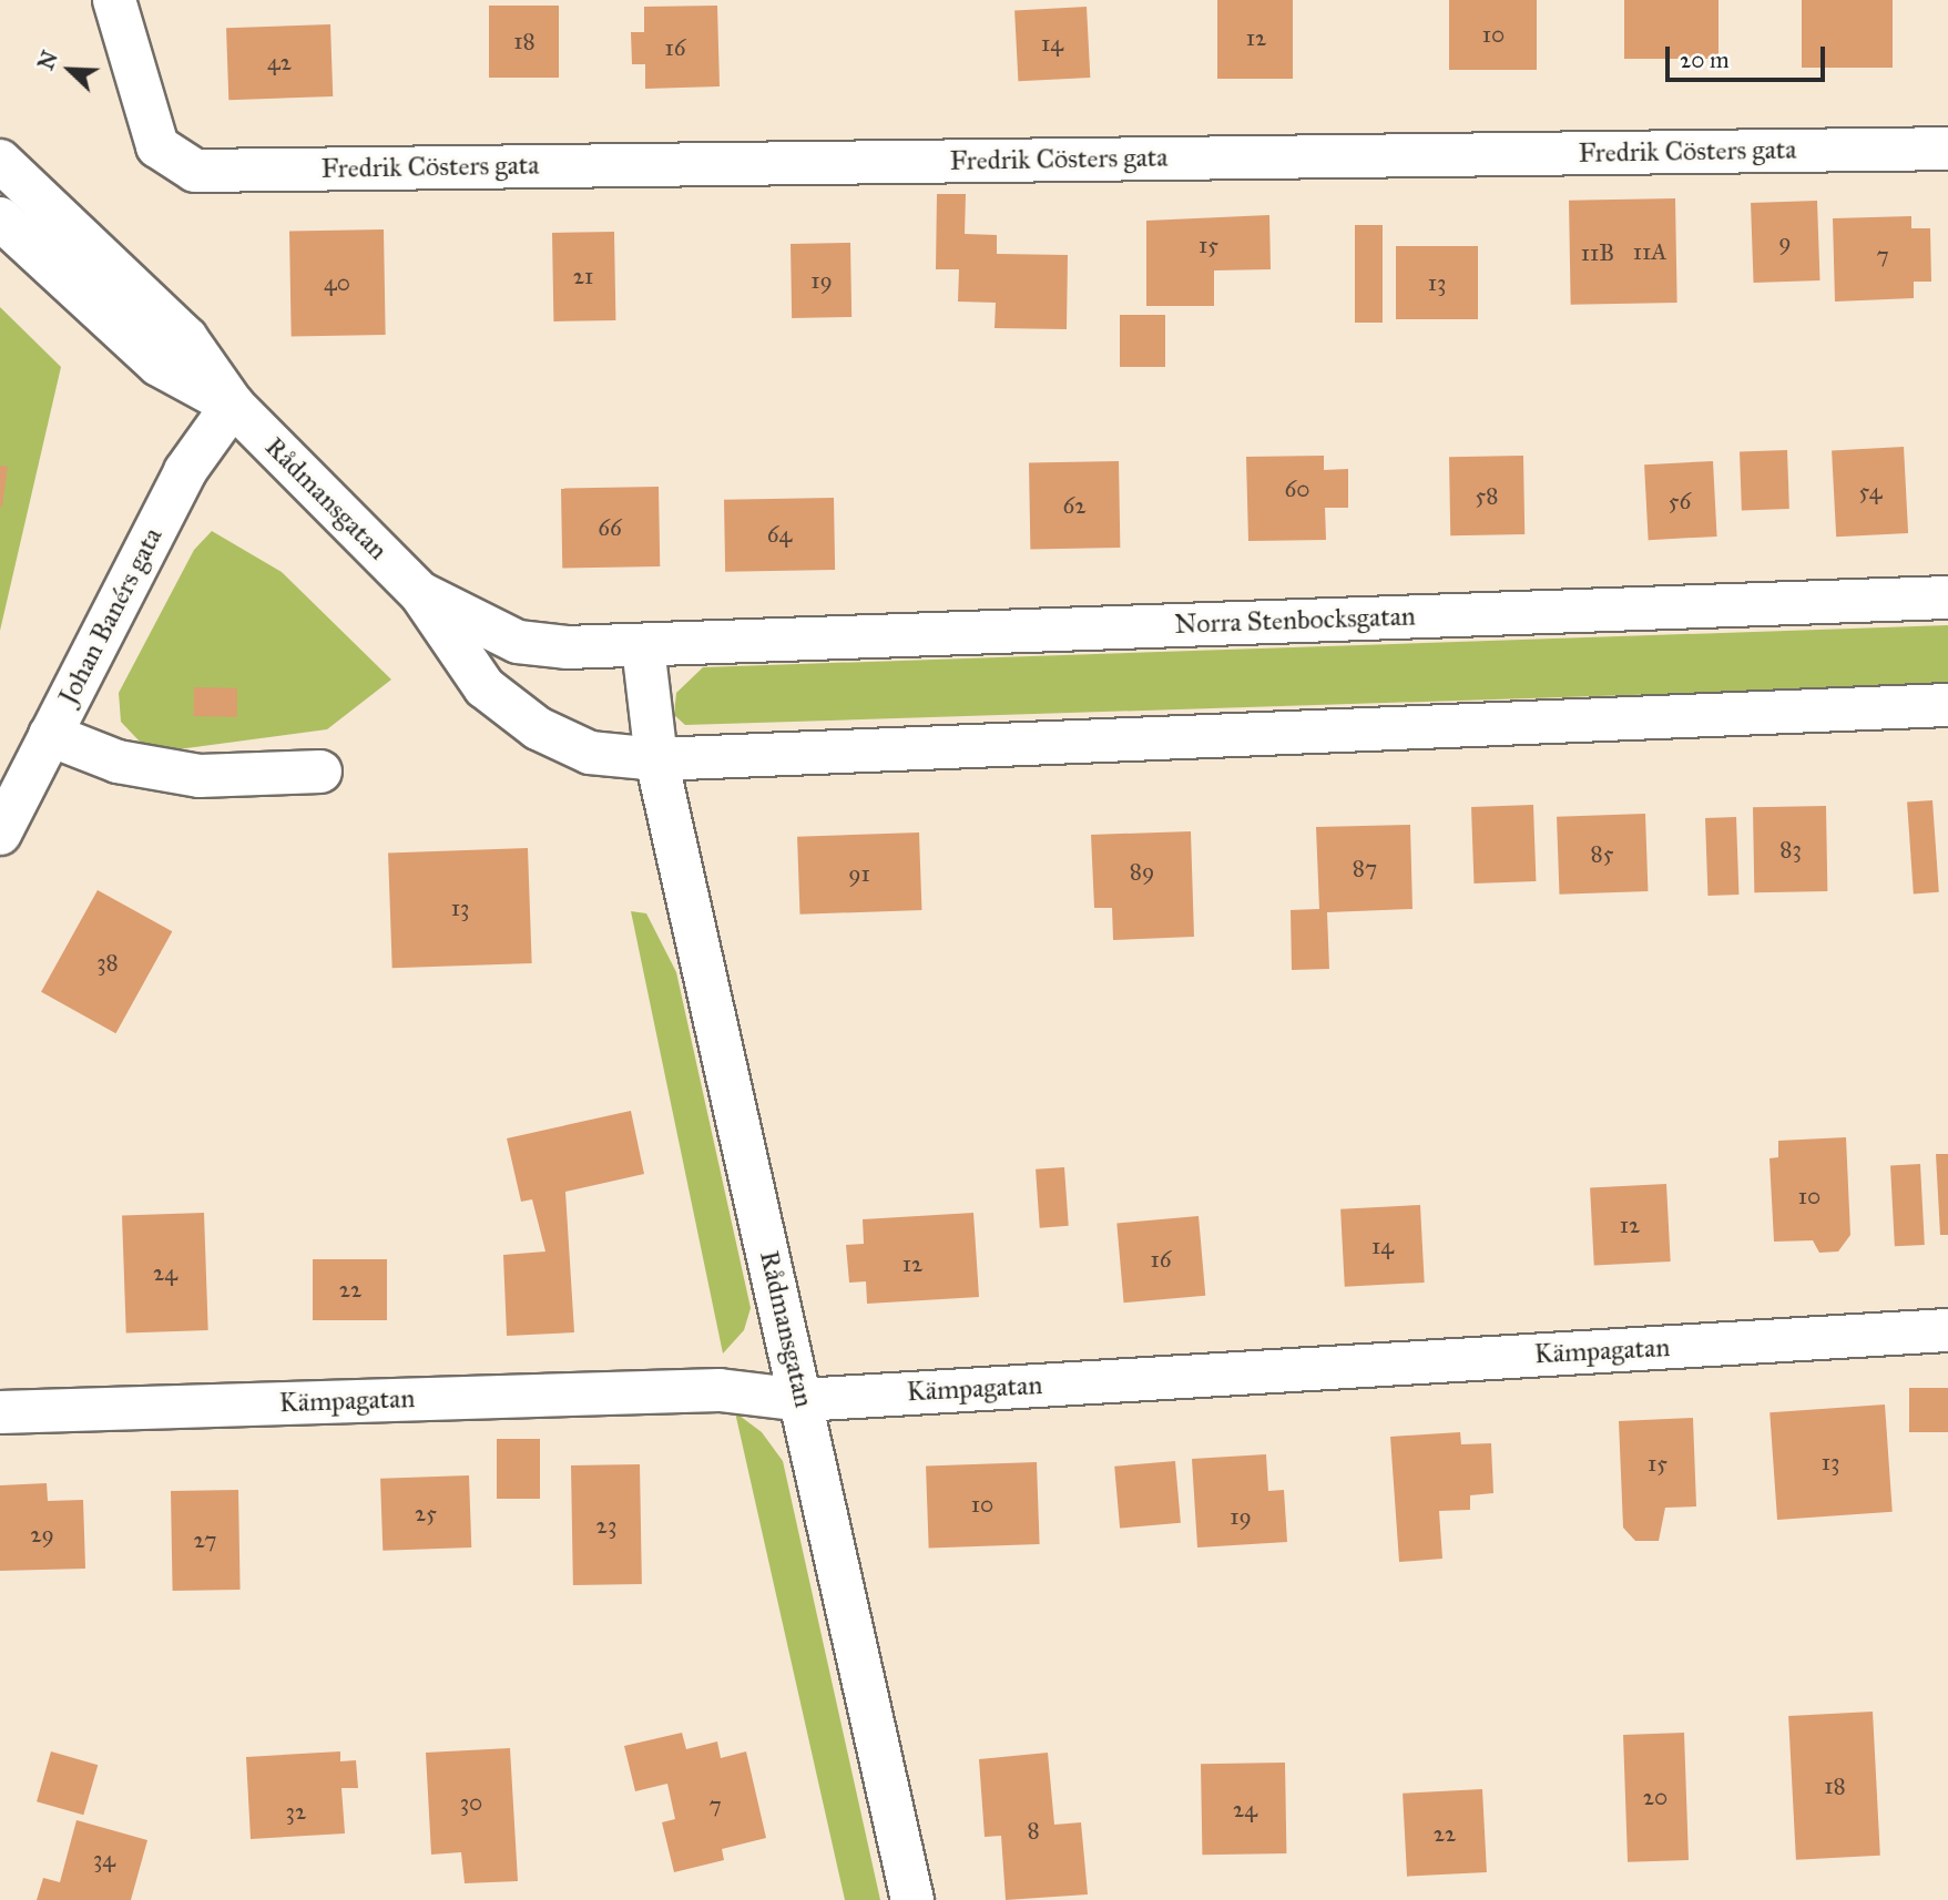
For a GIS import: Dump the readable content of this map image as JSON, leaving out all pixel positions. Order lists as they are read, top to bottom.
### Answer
{
  "streets": {
    "street": [
      "Fredrik Cösters gata",
      "Rådmansgatan",
      "Johan Banérs gata",
      "Norra Stenbocksgatan",
      "Kämpagatan"
    ]
  },
  "crossings": [
    ["Rådmansgatan", "Johan Banérs gata"],
    ["Rådmansgatan", "Norra Stenbocksgatan"],
    ["Rådmansgatan", "Kämpagatan"]
  ],
  "house_numbers": [
    "10",
    "12",
    "18",
    "14",
    "16",
    "42",
    "9",
    "15",
    "11A",
    "11B",
    "7",
    "21",
    "19",
    "40",
    "13",
    "60",
    "54",
    "58",
    "56",
    "62",
    "66",
    "64",
    "83",
    "85",
    "87",
    "89",
    "91",
    "13",
    "38",
    "10",
    "12",
    "14",
    "16",
    "12",
    "24",
    "22",
    "13",
    "15",
    "10",
    "25",
    "19",
    "23",
    "29",
    "27",
    "18",
    "20",
    "30",
    "7",
    "24",
    "32",
    "8",
    "22",
    "34"
  ],
  "scale_bar": "20 m",
  "north": "top left"
}
